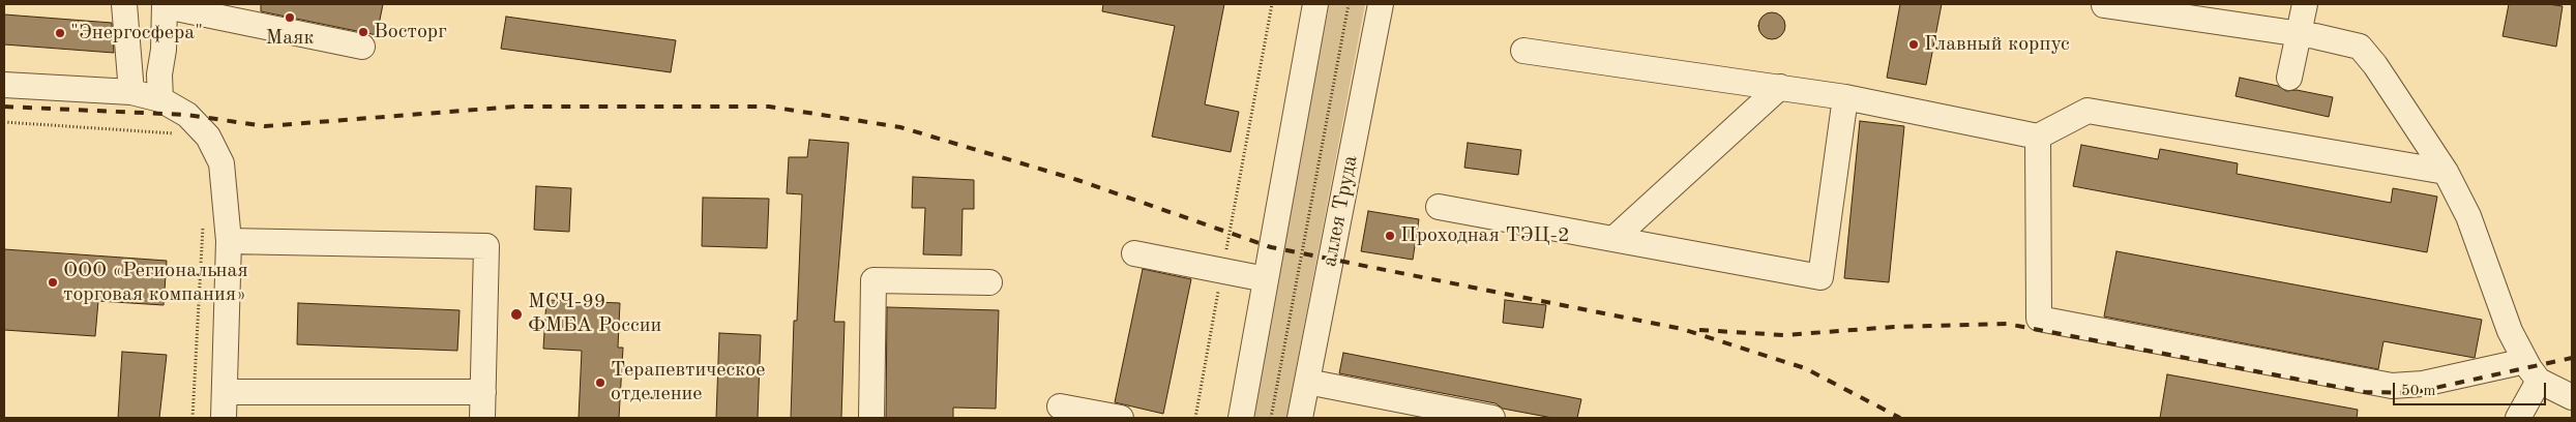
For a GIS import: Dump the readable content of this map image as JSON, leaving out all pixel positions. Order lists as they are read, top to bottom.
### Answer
{
  "streets": {
    "street": ["аллея Труда"]
  },
  "places": [
    "Маяк",
    "Восторг",
    "\"Энергосфера\"",
    "Главный корпус",
    "Проходная ТЭЦ-2",
    "ООО «Региональная торговая компания»",
    "МСЧ-99 ФМБА России",
    "Терапевтическое отделение"
  ],
  "scale_bar": "50 m"
}
